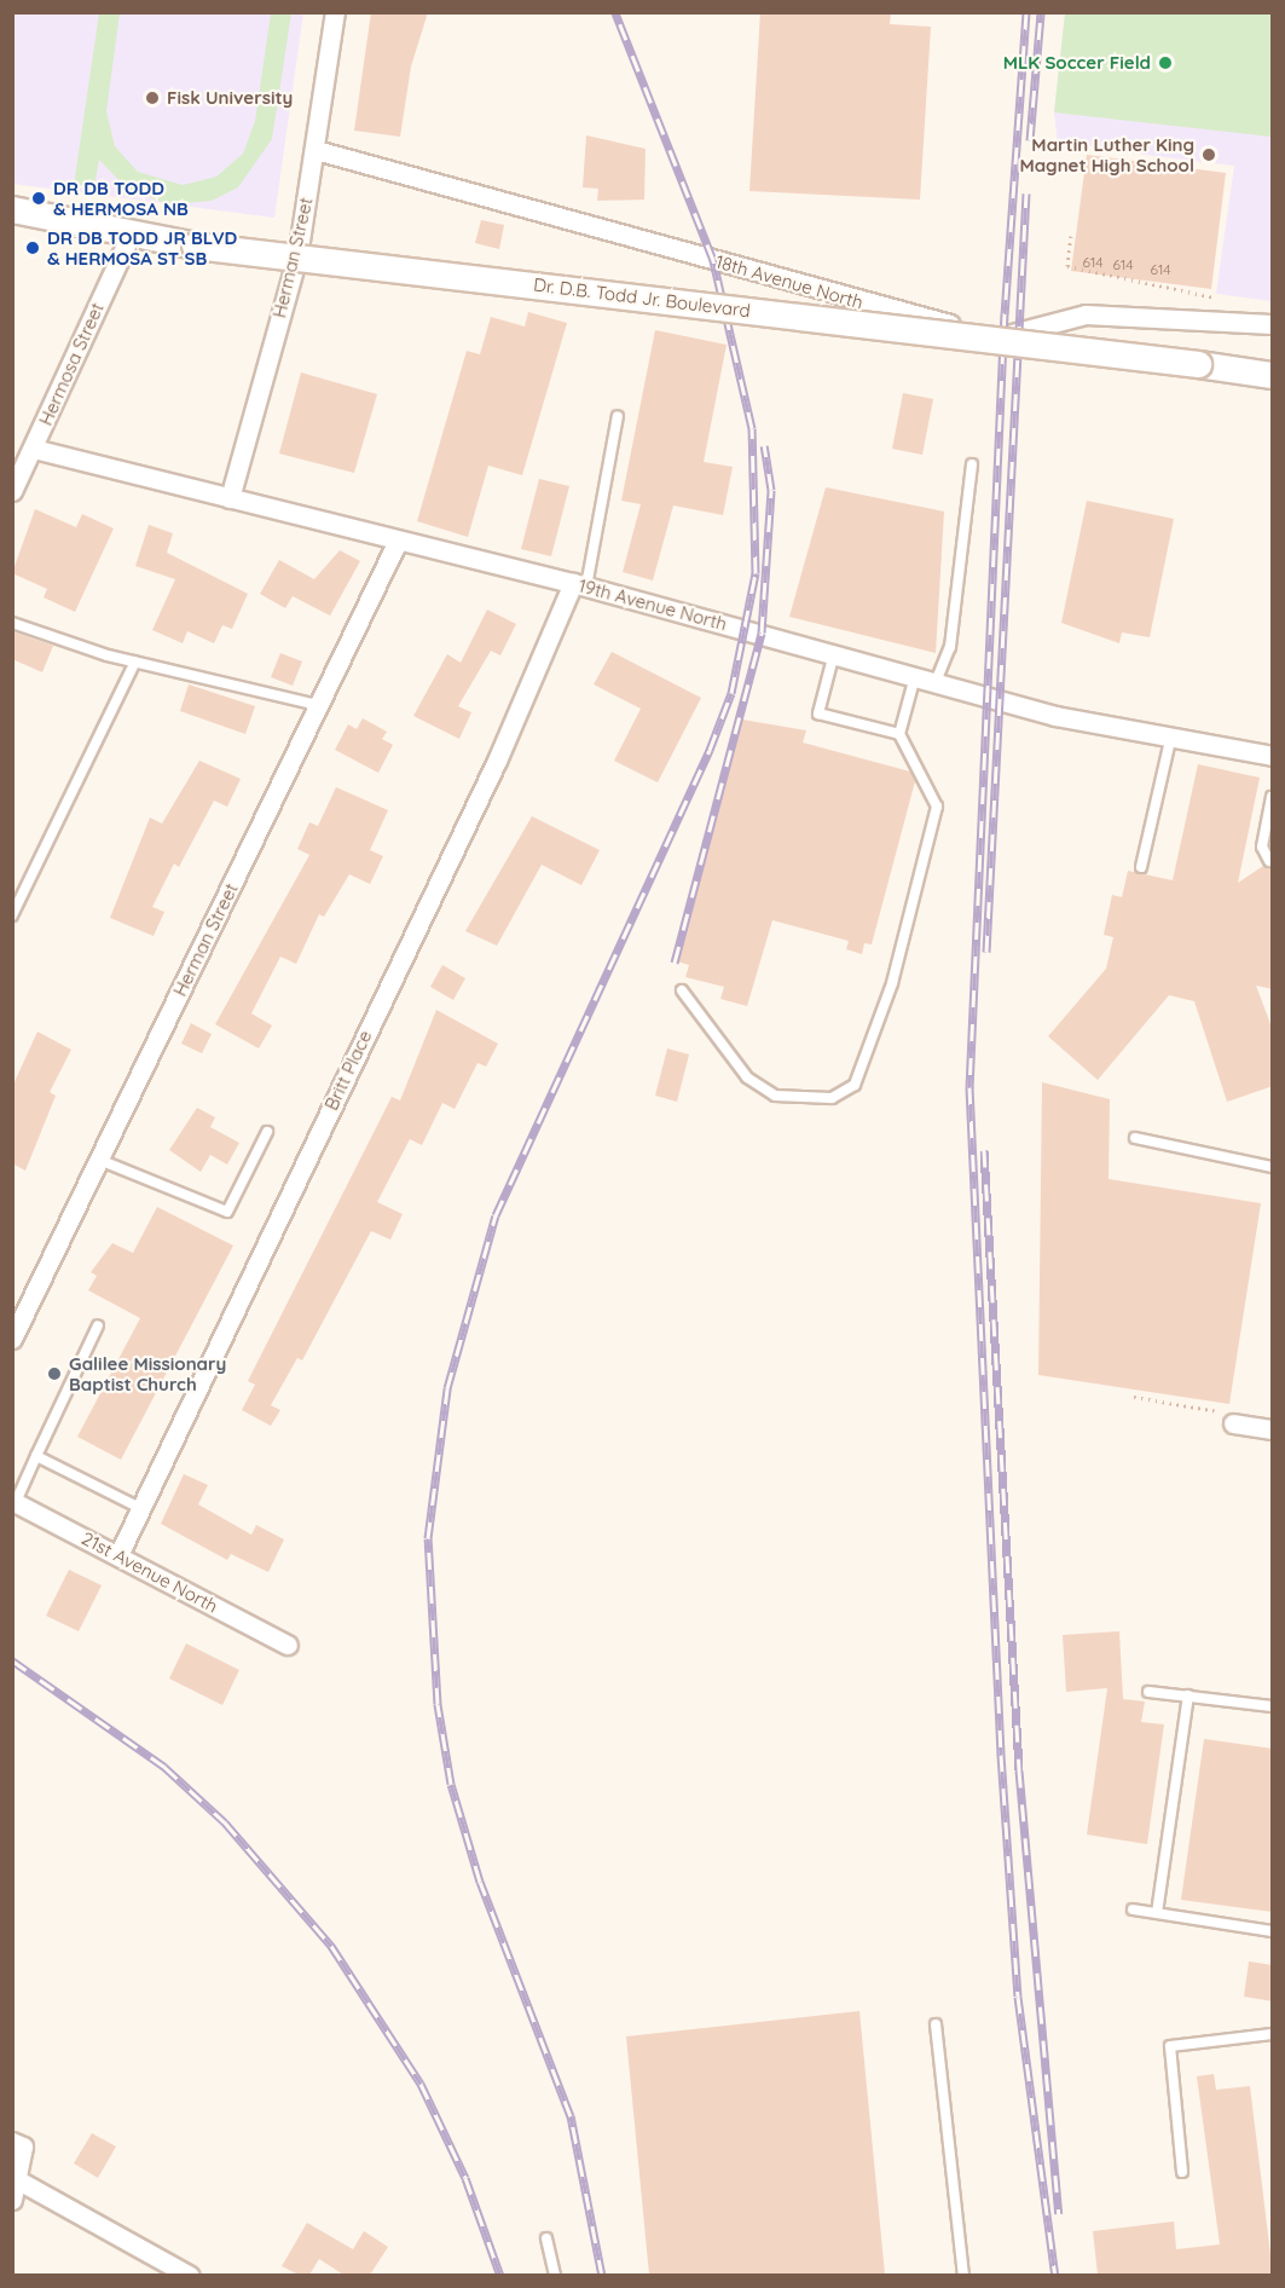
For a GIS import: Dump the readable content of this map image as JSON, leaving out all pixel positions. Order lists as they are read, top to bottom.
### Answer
{
  "streets": {
    "main road": ["Dr. D.B. Todd Jr. Boulevard"],
    "street": [
      "Herman Street",
      "18th Avenue North",
      "Hermosa Street",
      "19th Avenue North",
      "Britt Place",
      "21st Avenue North"
    ]
  },
  "crossings": [
    ["Herman Street", "18th Avenue North"],
    ["Herman Street", "19th Avenue North"],
    ["Dr. D.B. Todd Jr. Boulevard", "Hermosa Street"],
    ["Hermosa Street", "19th Avenue North"],
    ["19th Avenue North", "Britt Place"],
    ["Britt Place", "21st Avenue North"]
  ],
  "places": [
    "MLK Soccer Field",
    "Fisk University",
    "Martin Luther King Magnet High School",
    "DR DB TODD & HERMOSA NB",
    "DR DB TODD JR BLVD & HERMOSA ST SB",
    "Galilee Missionary Baptist Church"
  ],
  "house_numbers": ["614", "614", "614"]
}
